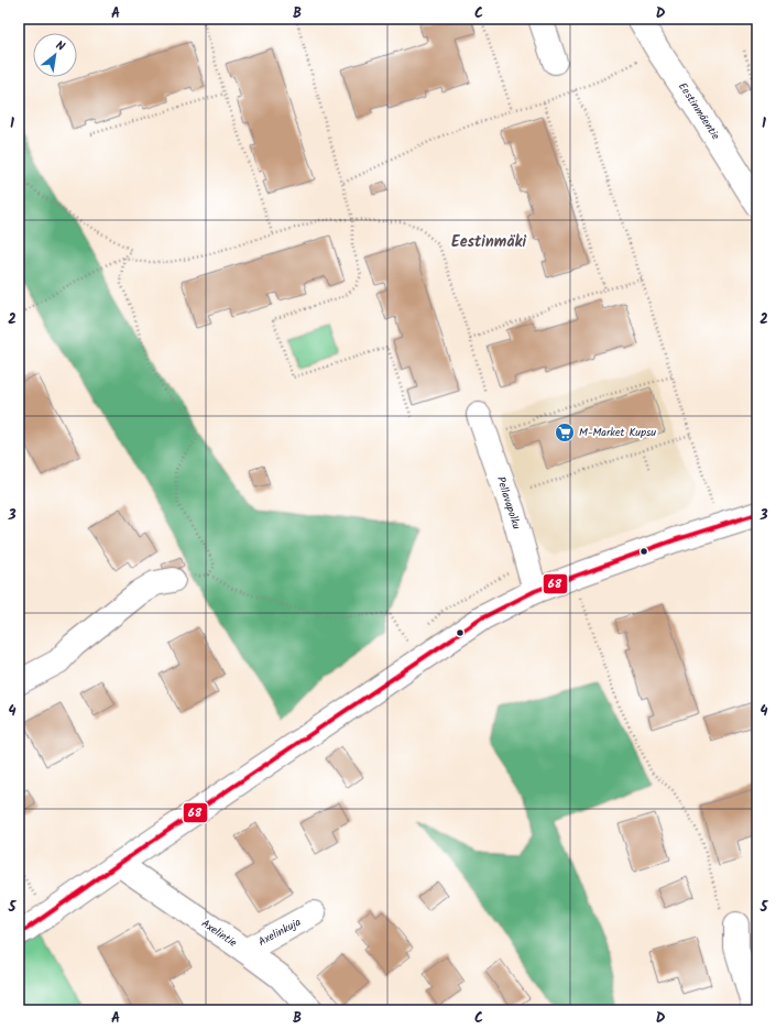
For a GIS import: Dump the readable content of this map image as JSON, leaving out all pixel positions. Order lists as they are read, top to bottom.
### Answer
{
  "streets": {
    "street": [
      "Eestinmäentie",
      "Pellavapolku",
      "Axelinkuja",
      "Axelintie"
    ]
  },
  "crossings": [
    ["Axelinkuja", "Axelintie"]
  ],
  "districts": ["Eestinmäki"],
  "places": {
    "supermarket": ["M-Market Kupsu"]
  },
  "lines": ["transit line 68"],
  "north": "top right",
  "grid": {
    "columns": [
      "A",
      "B",
      "C",
      "D"
    ],
    "rows": [
      "1",
      "2",
      "3",
      "4",
      "5"
    ]
  }
}
